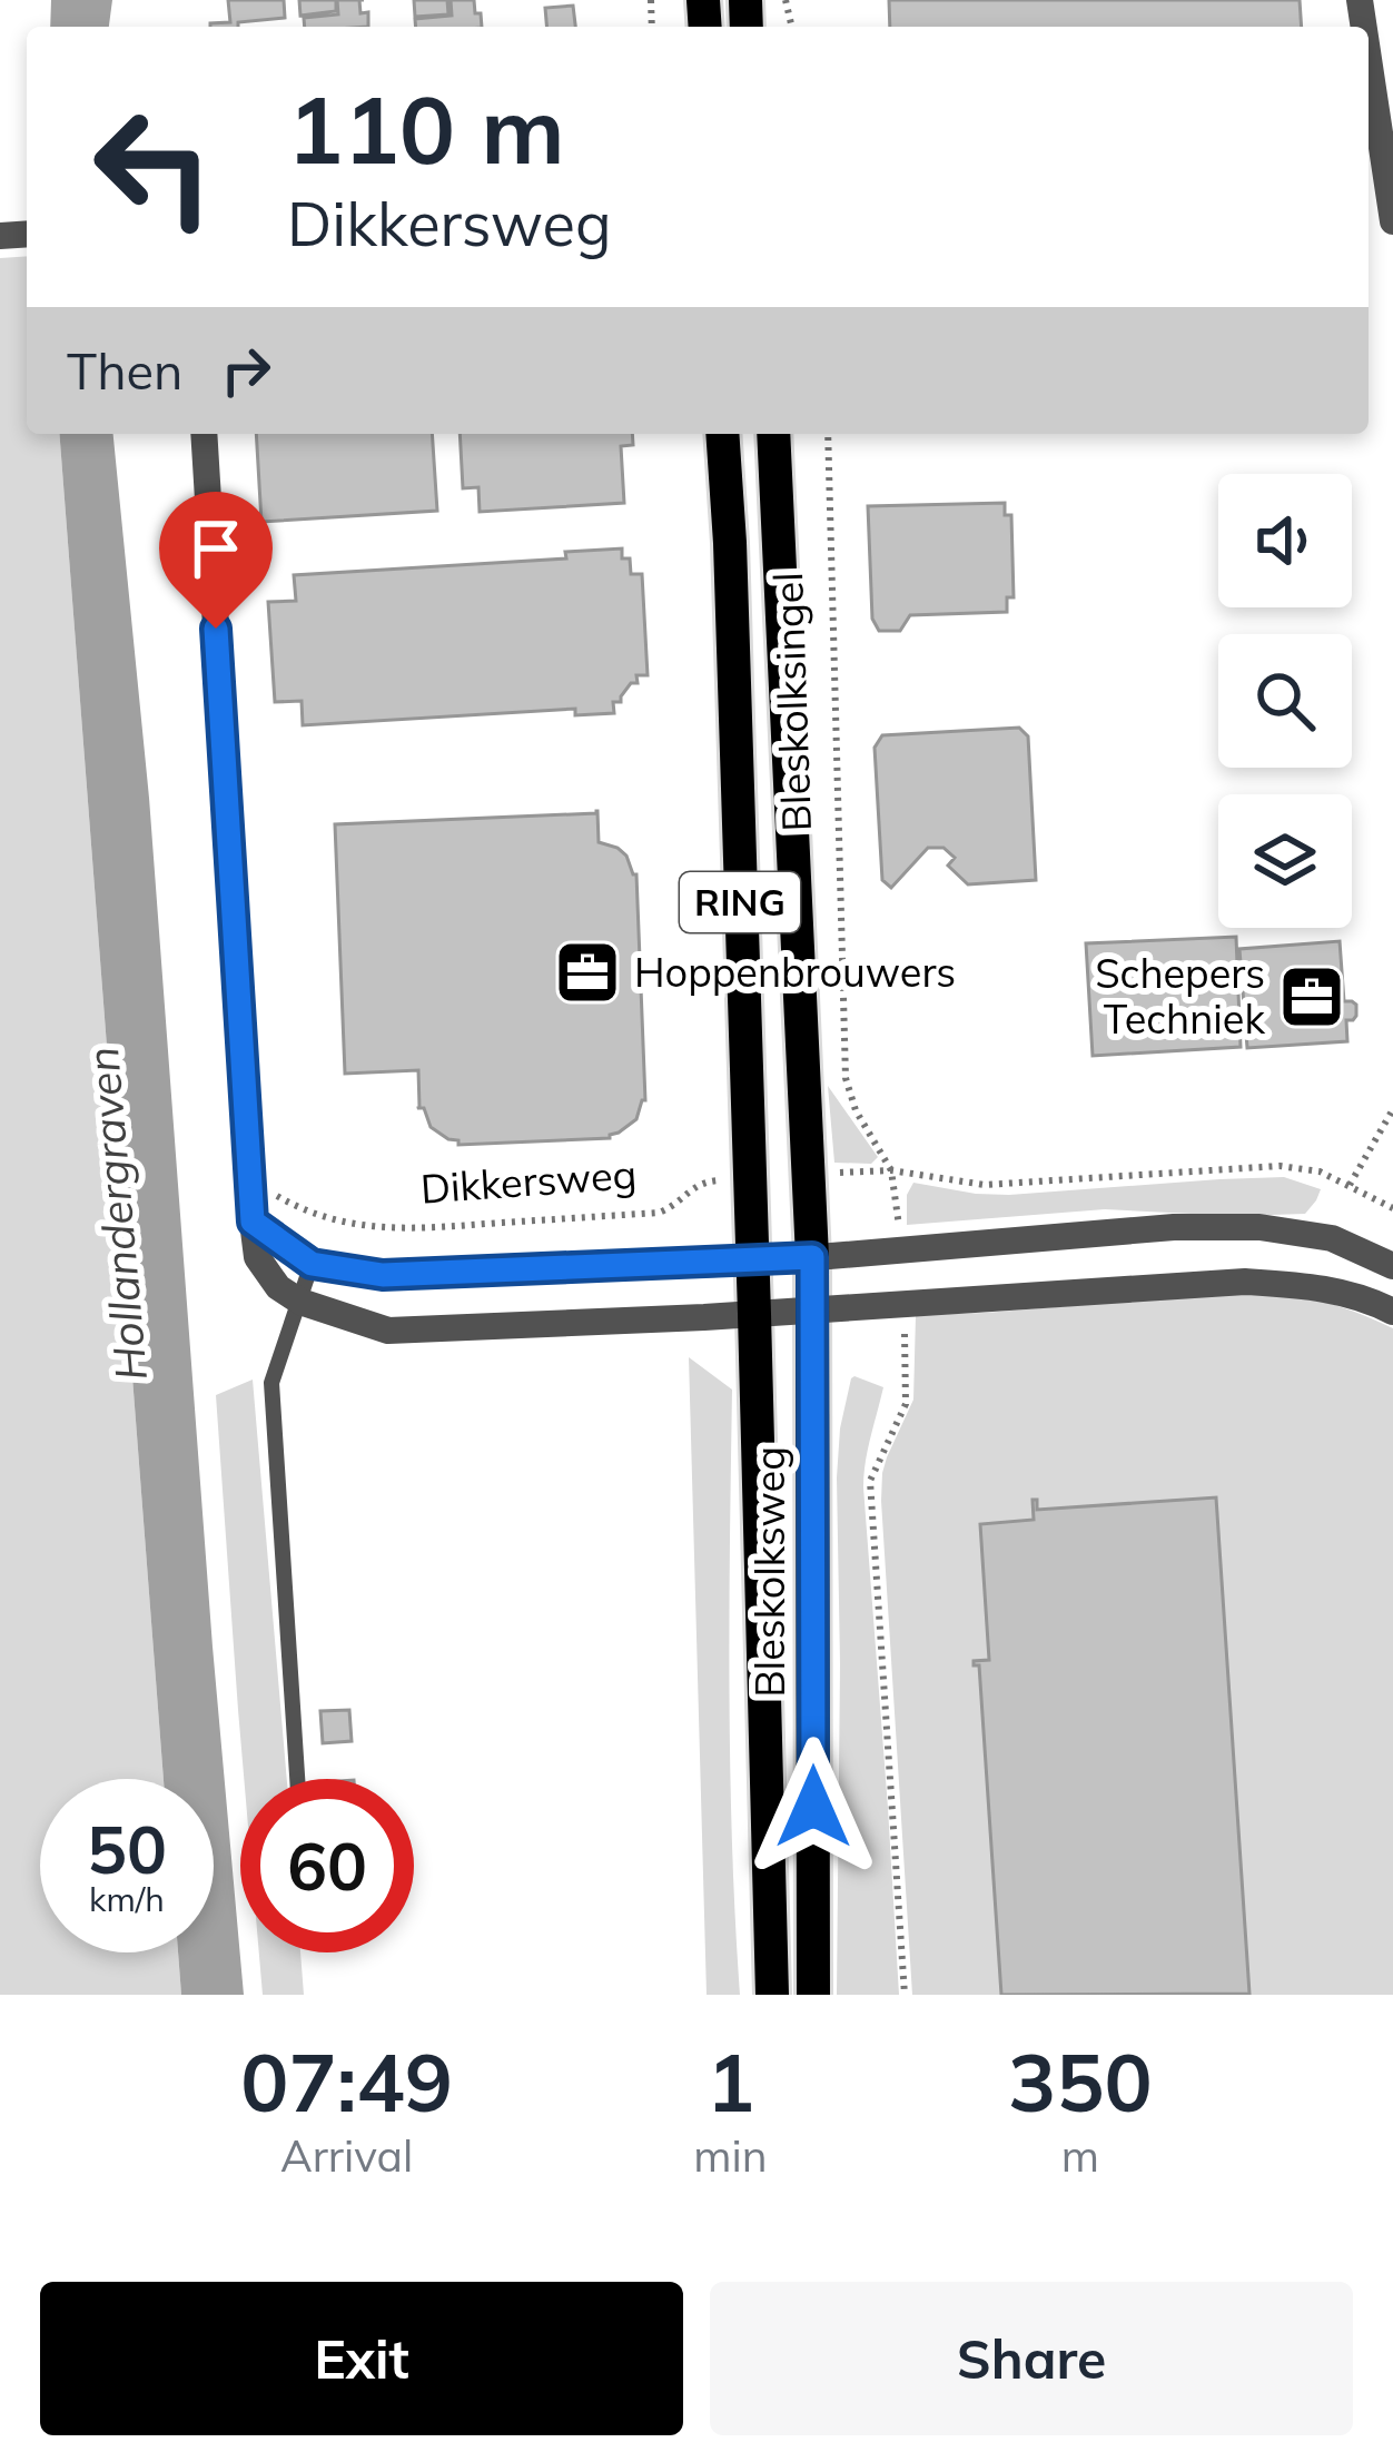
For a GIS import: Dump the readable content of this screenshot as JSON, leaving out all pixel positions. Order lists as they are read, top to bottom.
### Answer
{
  "streets": {
    "main road": ["Bleskolksingel", "RING", "Bleskolksweg"],
    "path": ["Dikkersweg"]
  },
  "crossings": [
    ["Bleskolksingel", "Dikkersweg"],
    ["Bleskolksingel", "Bleskolksweg"]
  ],
  "water": ["Hollandergraven"],
  "places": {
    "office": ["Hoppenbrouwers", "Schepers Techniek"]
  },
  "page": {
    "turn": ["110 m", "Dikkersweg"],
    "then": "Then",
    "speed": "50 km/h",
    "limit": "60",
    "eta": [
      "07:49",
      "Arrival",
      "1",
      "min",
      "350",
      "m"
    ],
    "buttons": ["Exit", "Share"]
  }
}
